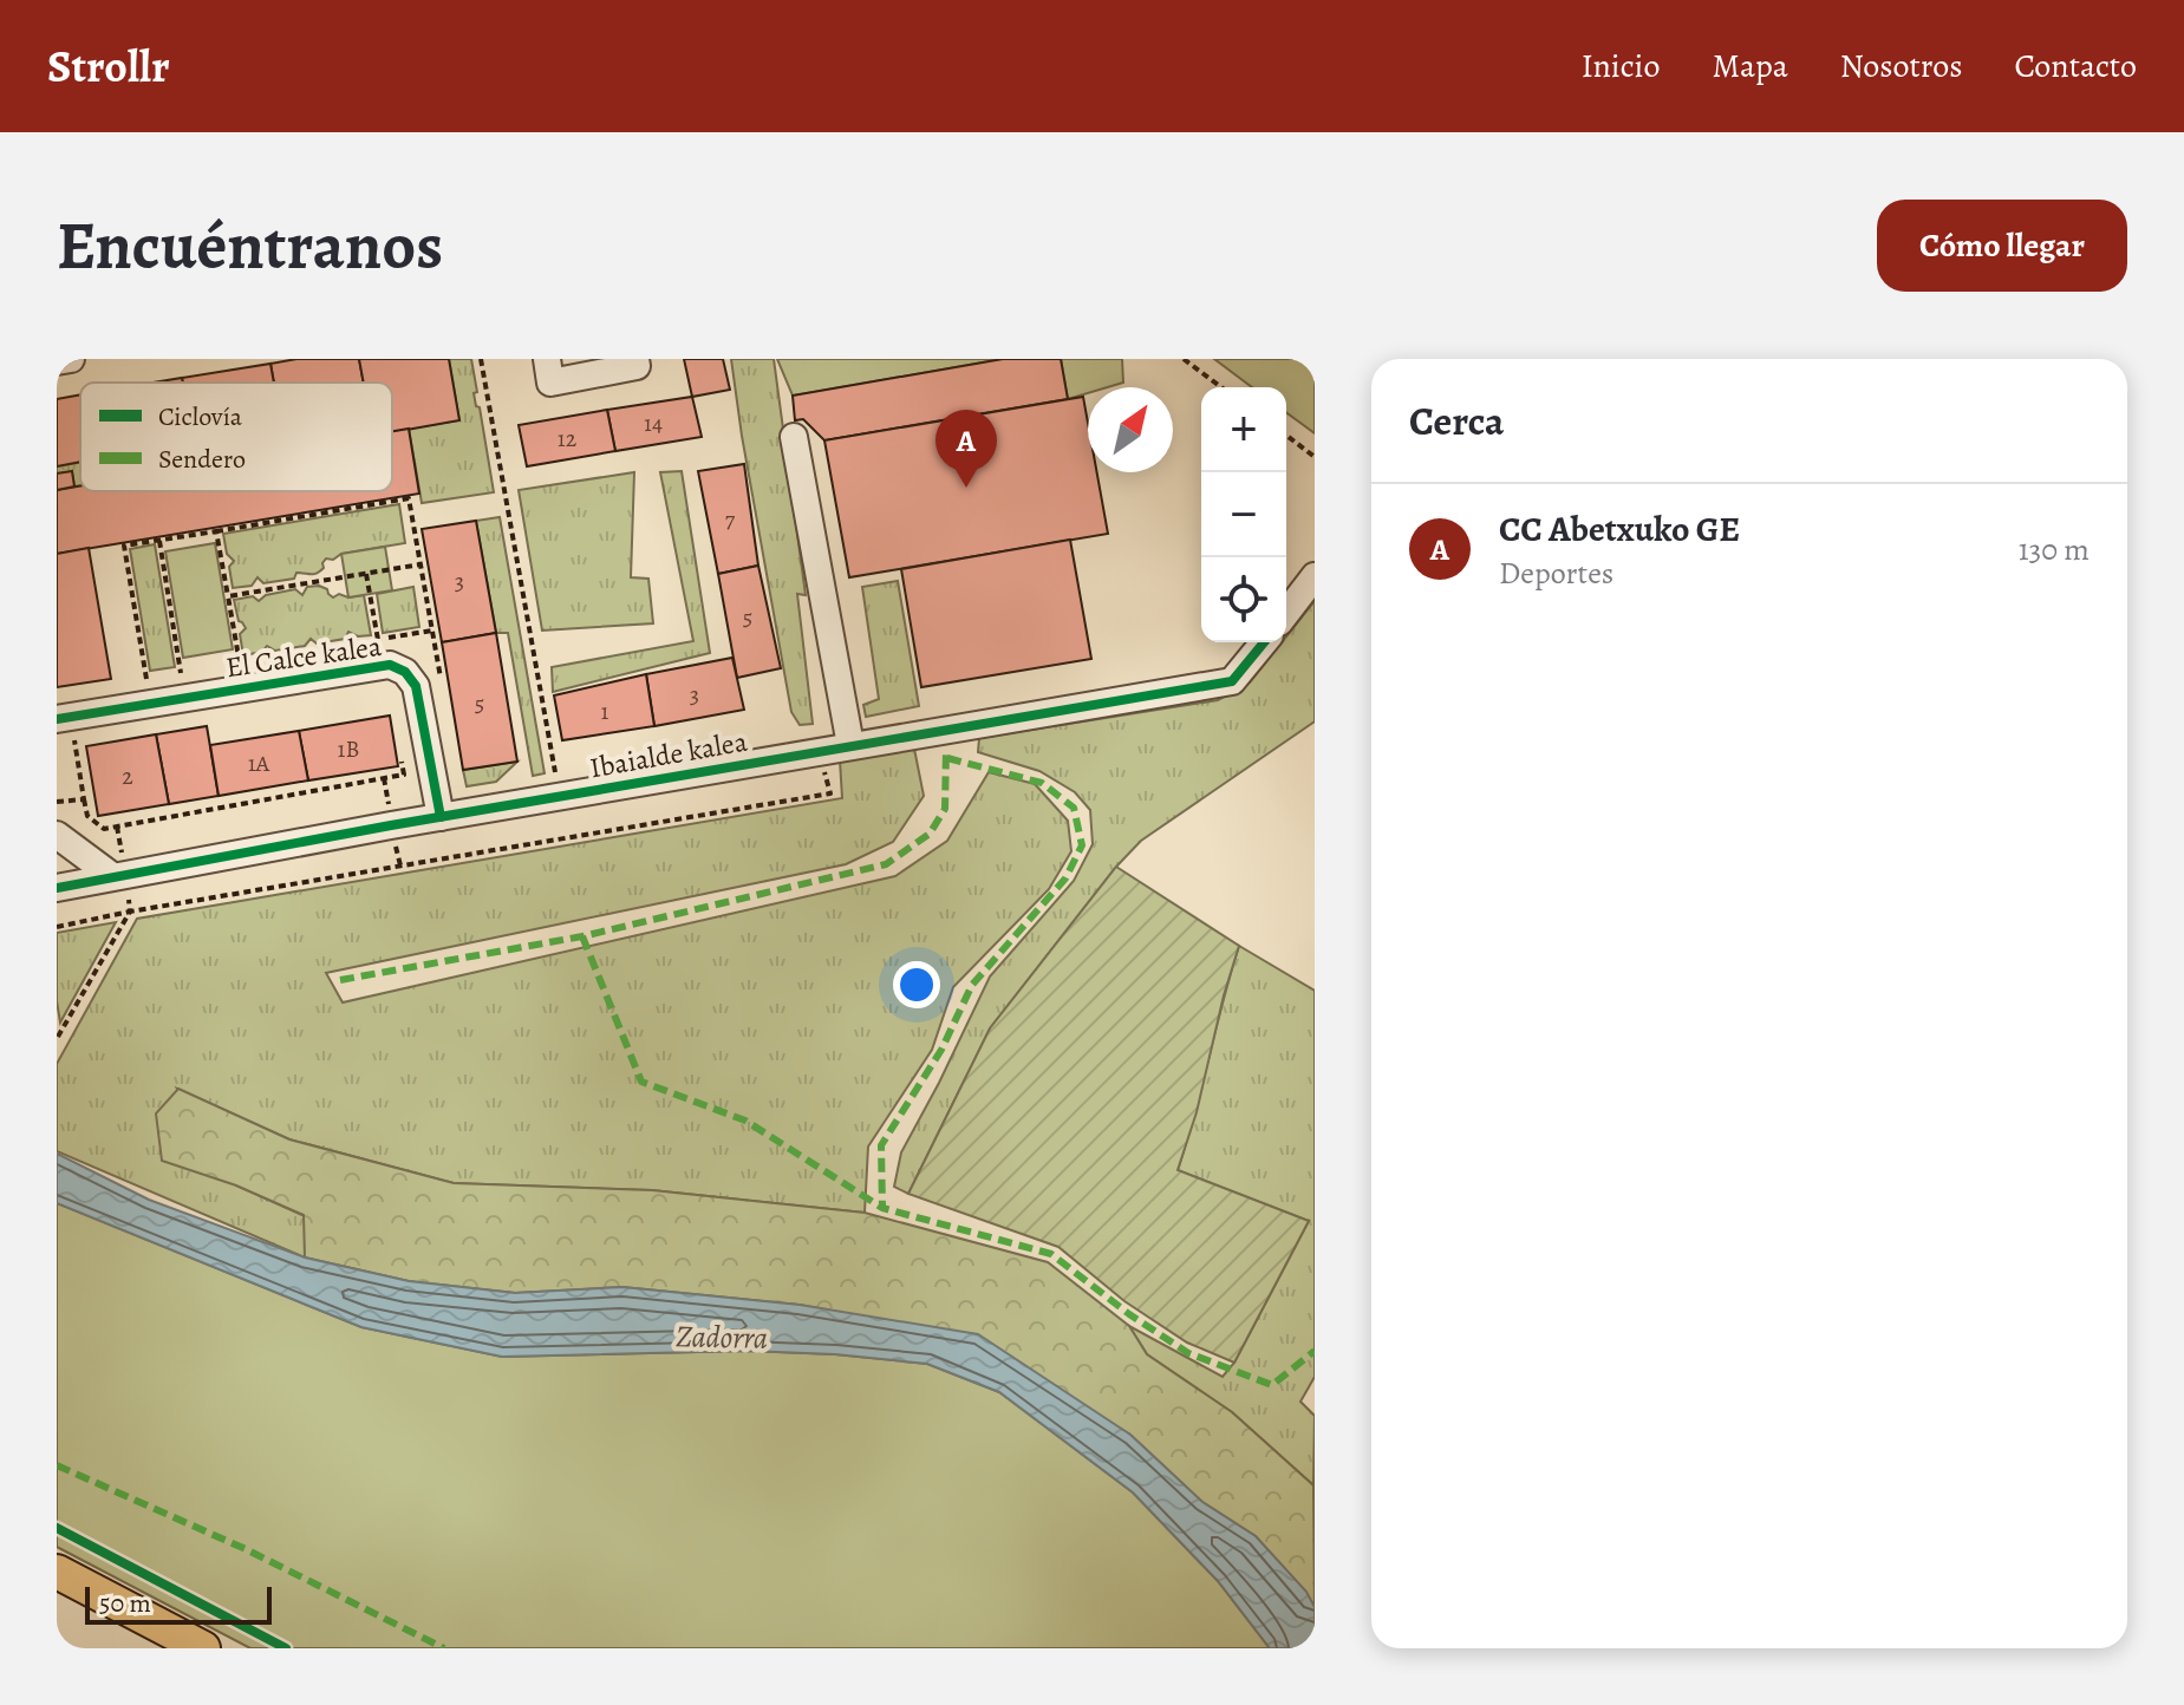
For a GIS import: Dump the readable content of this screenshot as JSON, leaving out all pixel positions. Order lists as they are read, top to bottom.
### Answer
{
  "streets": {
    "street": ["El Calce kalea", "Ibaialde kalea"]
  },
  "crossings": [
    ["El Calce kalea", "Ibaialde kalea"]
  ],
  "water": ["Zadorra"],
  "house_numbers": [
    "14",
    "12",
    "7",
    "3",
    "5",
    "3",
    "5",
    "1",
    "1B",
    "1A",
    "2"
  ],
  "legend": ["Ciclovía", "Sendero"],
  "scale_bar": "50 m",
  "north": "top right",
  "page": {
    "header": "Strollr",
    "nav": [
      "Inicio",
      "Mapa",
      "Nosotros",
      "Contacto"
    ],
    "buttons": "Cómo llegar",
    "title": "Encuéntranos",
    "heading": "Cerca",
    "map_buttons": ["+", "−"],
    "pins": "A",
    "list": [
      {
        "mark": "A",
        "name": "CC Abetxuko GE",
        "note": "Deportes",
        "value": "130 m"
      }
    ],
    "scale": "50 m"
  }
}
